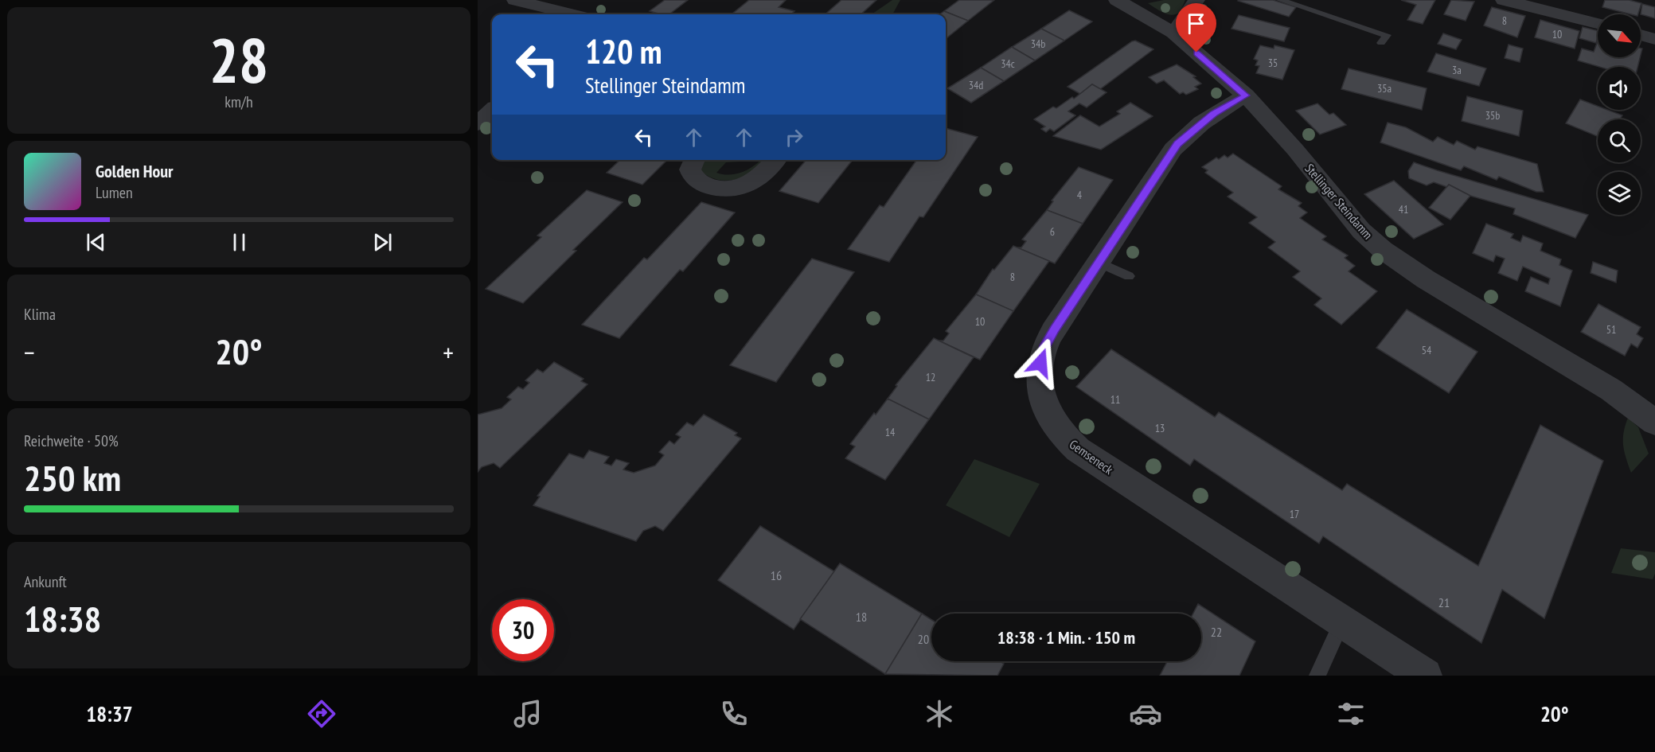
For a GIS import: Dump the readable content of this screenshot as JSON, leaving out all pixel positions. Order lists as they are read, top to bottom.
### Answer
{
  "streets": {
    "street": ["Stellinger Steindamm", "Gemseneck"]
  },
  "crossings": [
    ["Stellinger Steindamm", "Gemseneck"]
  ],
  "house_numbers": [
    "8",
    "10",
    "34b",
    "35",
    "34c",
    "3a",
    "34d",
    "35a",
    "35b",
    "4",
    "41",
    "6",
    "8",
    "10",
    "51",
    "54",
    "12",
    "11",
    "13",
    "14",
    "17",
    "16",
    "21",
    "18",
    "22",
    "20"
  ],
  "north": "bottom right",
  "page": {
    "tile": [
      ["28", "km/h"],
      "Klima",
      ["Reichweite · 50%", "250 km"],
      ["Ankunft", "18:38"]
    ],
    "turn": ["120 m", "Stellinger Steindamm"],
    "song": ["Golden Hour", "Lumen"],
    "heat": ["−", "20°", "+"],
    "limit": "30",
    "trip": "18:38 · 1 Min. · 150 m",
    "tabs": ["18:37", "20°"]
  }
}
